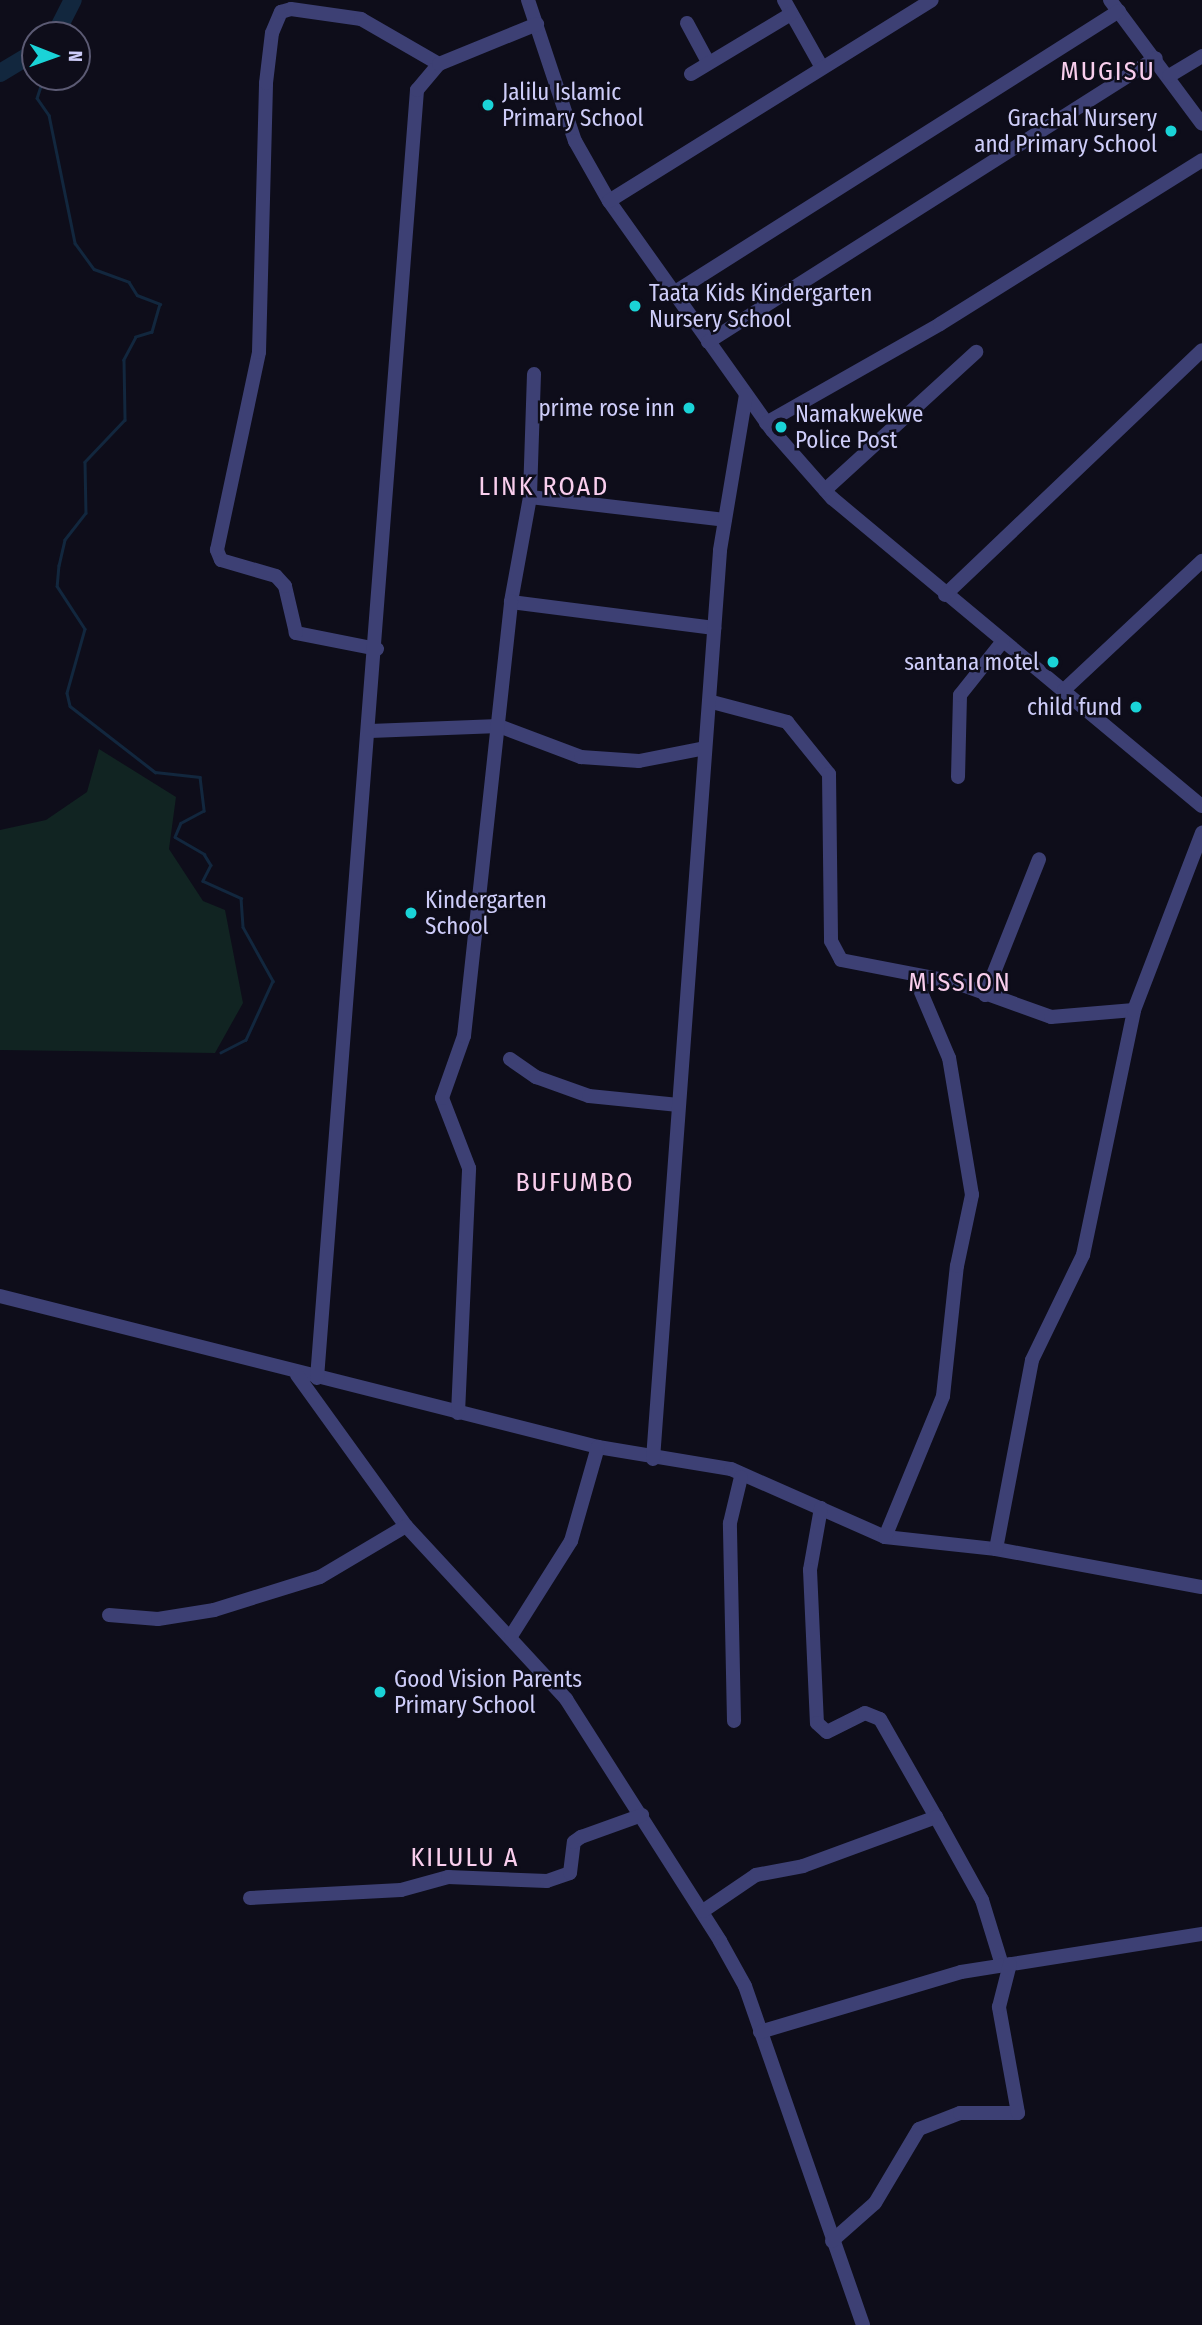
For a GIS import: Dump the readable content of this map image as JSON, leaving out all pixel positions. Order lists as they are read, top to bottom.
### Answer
{
  "districts": [
    "MUGISU",
    "LINK ROAD",
    "MISSION",
    "BUFUMBO",
    "KILULU A"
  ],
  "places": [
    "Jalilu Islamic Primary School",
    "Grachal Nursery and Primary School",
    "Taata Kids Kindergarten Nursery School",
    "prime rose inn",
    "Namakwekwe Police Post",
    "santana motel",
    "child fund",
    "Kindergarten School",
    "Good Vision Parents Primary School"
  ],
  "north": "right"
}
